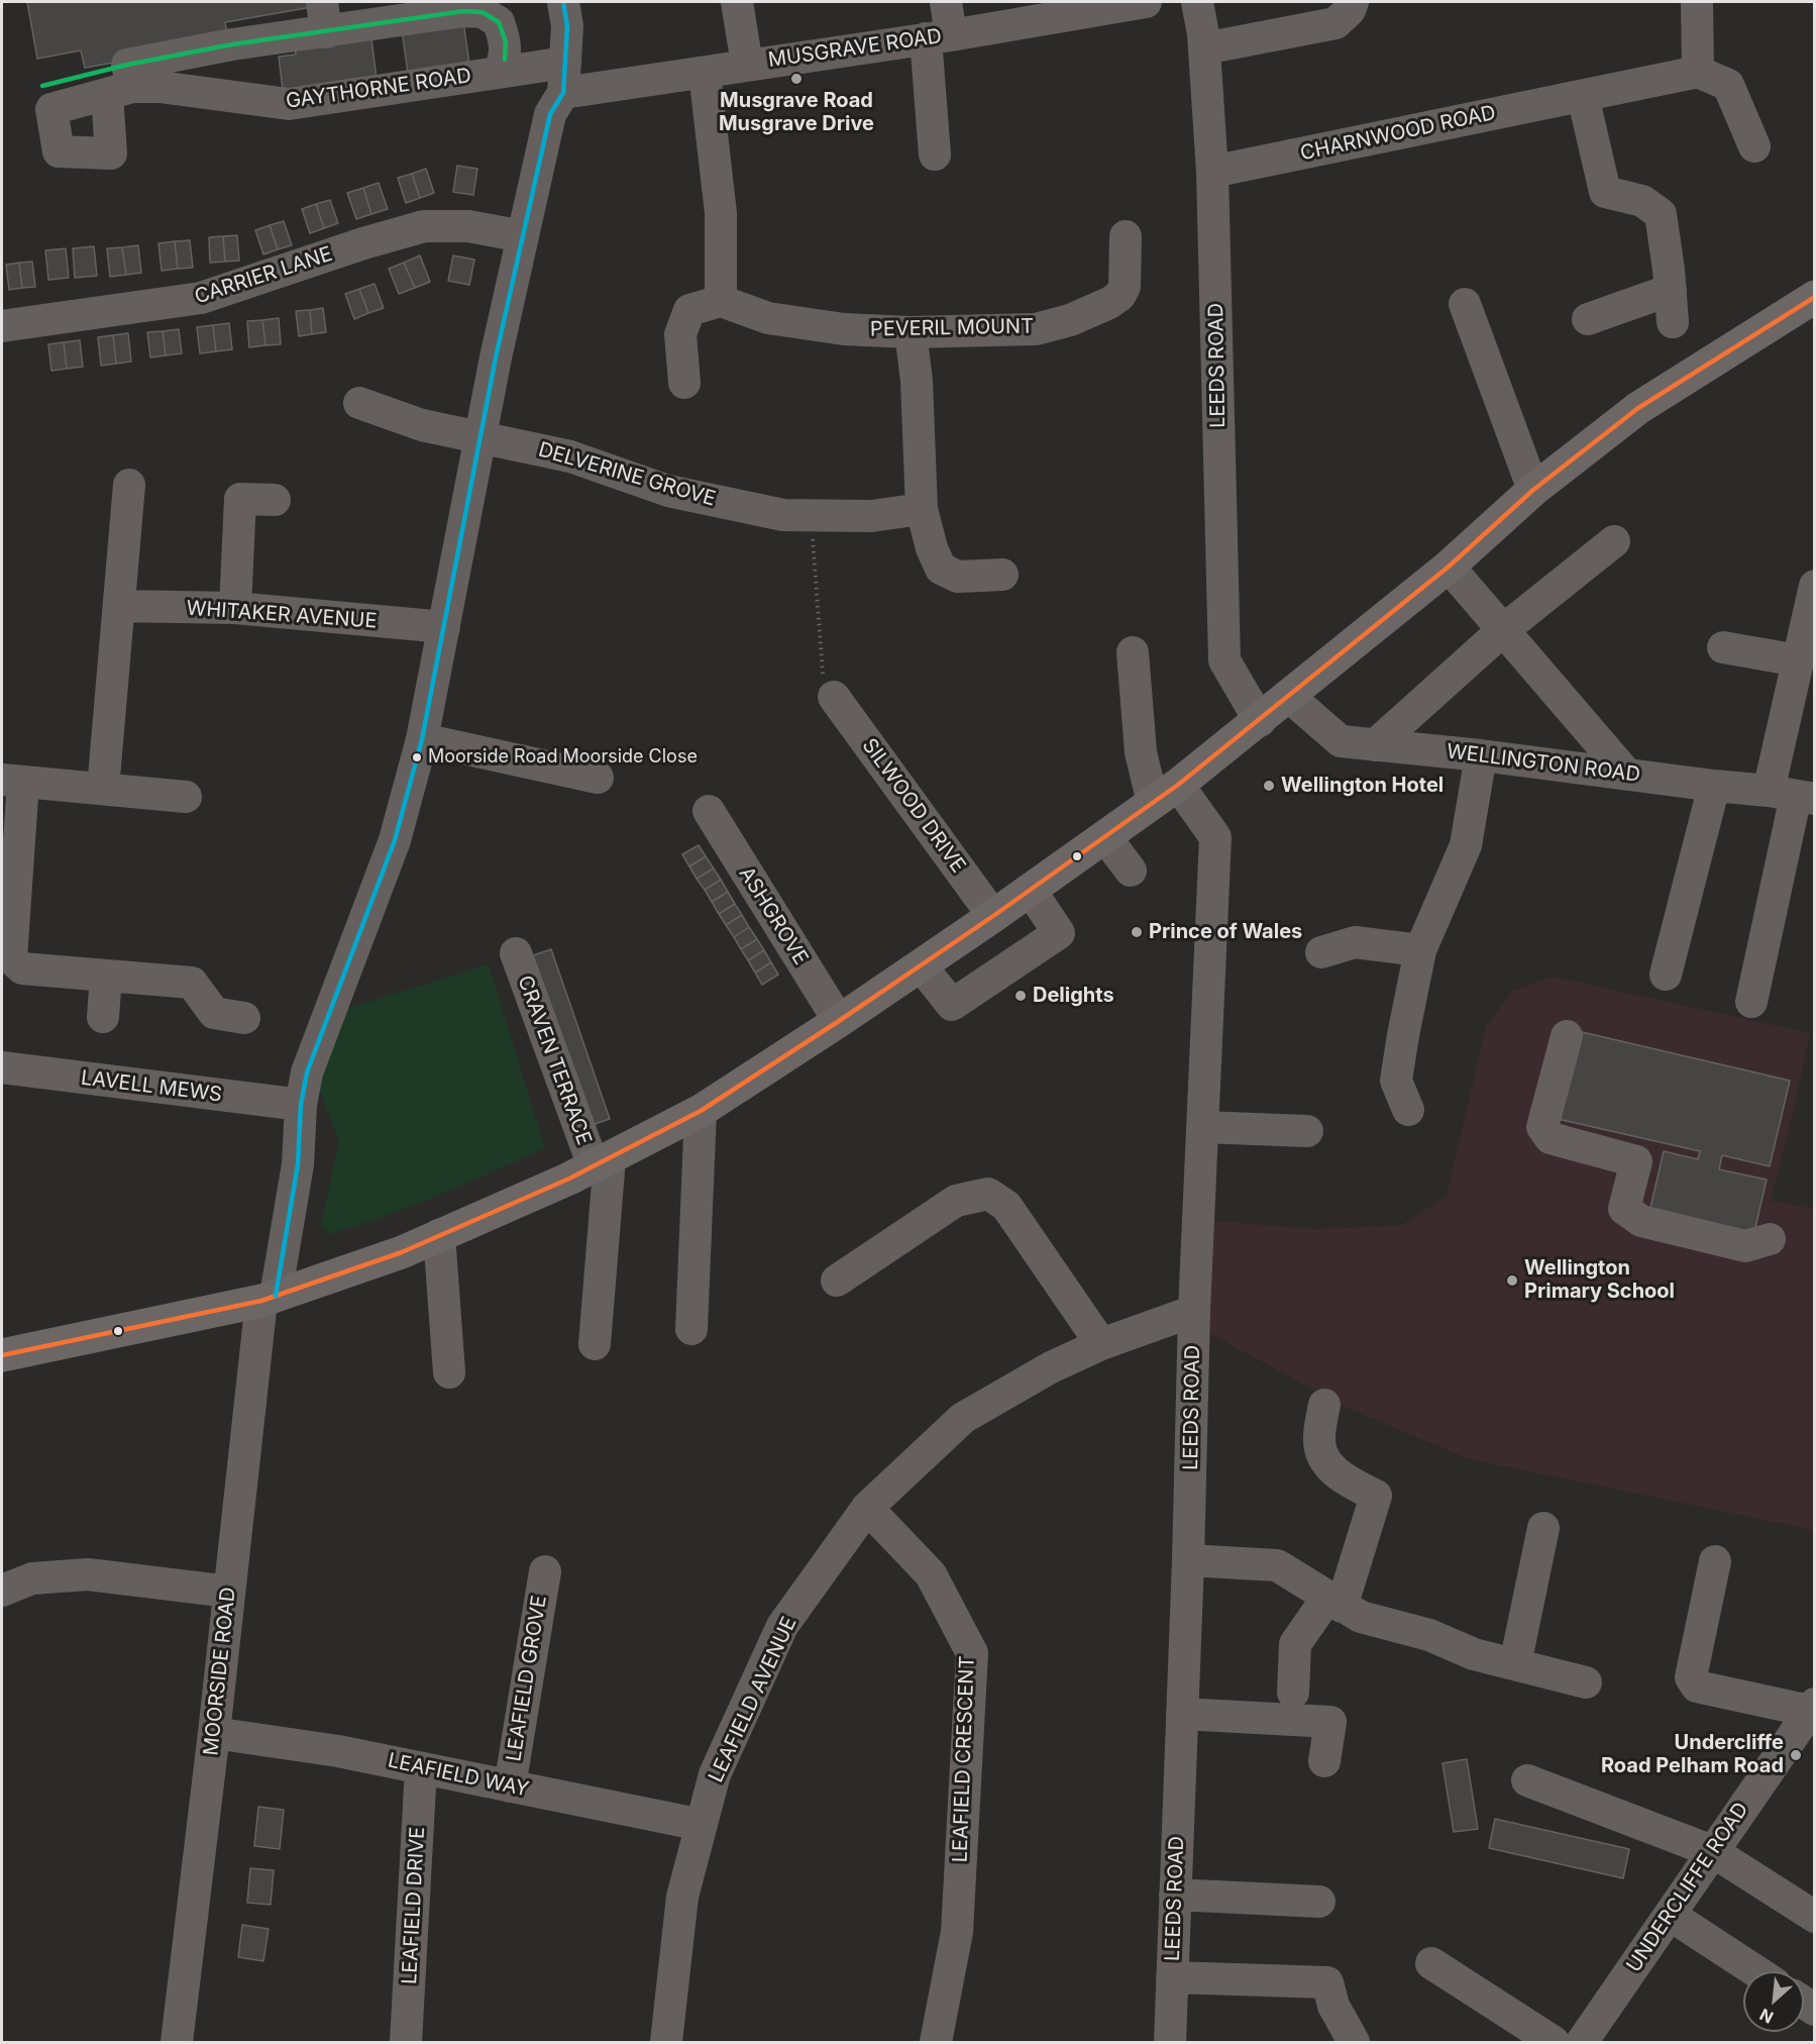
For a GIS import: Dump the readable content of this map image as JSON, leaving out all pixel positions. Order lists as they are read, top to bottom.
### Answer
{
  "streets": {
    "street": [
      "MUSGRAVE ROAD",
      "GAYTHORNE ROAD",
      "CHARNWOOD ROAD",
      "CARRIER LANE",
      "PEVERIL MOUNT",
      "LEEDS ROAD",
      "DELVERINE GROVE",
      "WHITAKER AVENUE",
      "WELLINGTON ROAD",
      "SILWOOD DRIVE",
      "ASHGROVE",
      "CRAVEN TERRACE",
      "LAVELL MEWS",
      "MOORSIDE ROAD",
      "LEAFIELD GROVE",
      "LEAFIELD AVENUE",
      "LEAFIELD CRESCENT",
      "LEAFIELD WAY",
      "UNDERCLIFFE ROAD",
      "LEAFIELD DRIVE"
    ]
  },
  "crossings": [
    ["MUSGRAVE ROAD", "GAYTHORNE ROAD"],
    ["MUSGRAVE ROAD", "MOORSIDE ROAD"],
    ["GAYTHORNE ROAD", "MOORSIDE ROAD"],
    ["CHARNWOOD ROAD", "LEEDS ROAD"],
    ["CARRIER LANE", "MOORSIDE ROAD"],
    ["LEEDS ROAD", "LEAFIELD AVENUE"],
    ["DELVERINE GROVE", "MOORSIDE ROAD"],
    ["WHITAKER AVENUE", "MOORSIDE ROAD"],
    ["LAVELL MEWS", "MOORSIDE ROAD"],
    ["MOORSIDE ROAD", "LEAFIELD WAY"],
    ["LEAFIELD GROVE", "LEAFIELD WAY"],
    ["LEAFIELD AVENUE", "LEAFIELD CRESCENT"],
    ["LEAFIELD AVENUE", "LEAFIELD WAY"],
    ["LEAFIELD WAY", "LEAFIELD DRIVE"]
  ],
  "places": [
    "Musgrave Road Musgrave Drive",
    "Moorside Road Moorside Close",
    "Wellington Hotel",
    "Prince of Wales",
    "Delights",
    "Wellington Primary School",
    "Undercliffe Road Pelham Road"
  ],
  "north": "bottom left"
}
